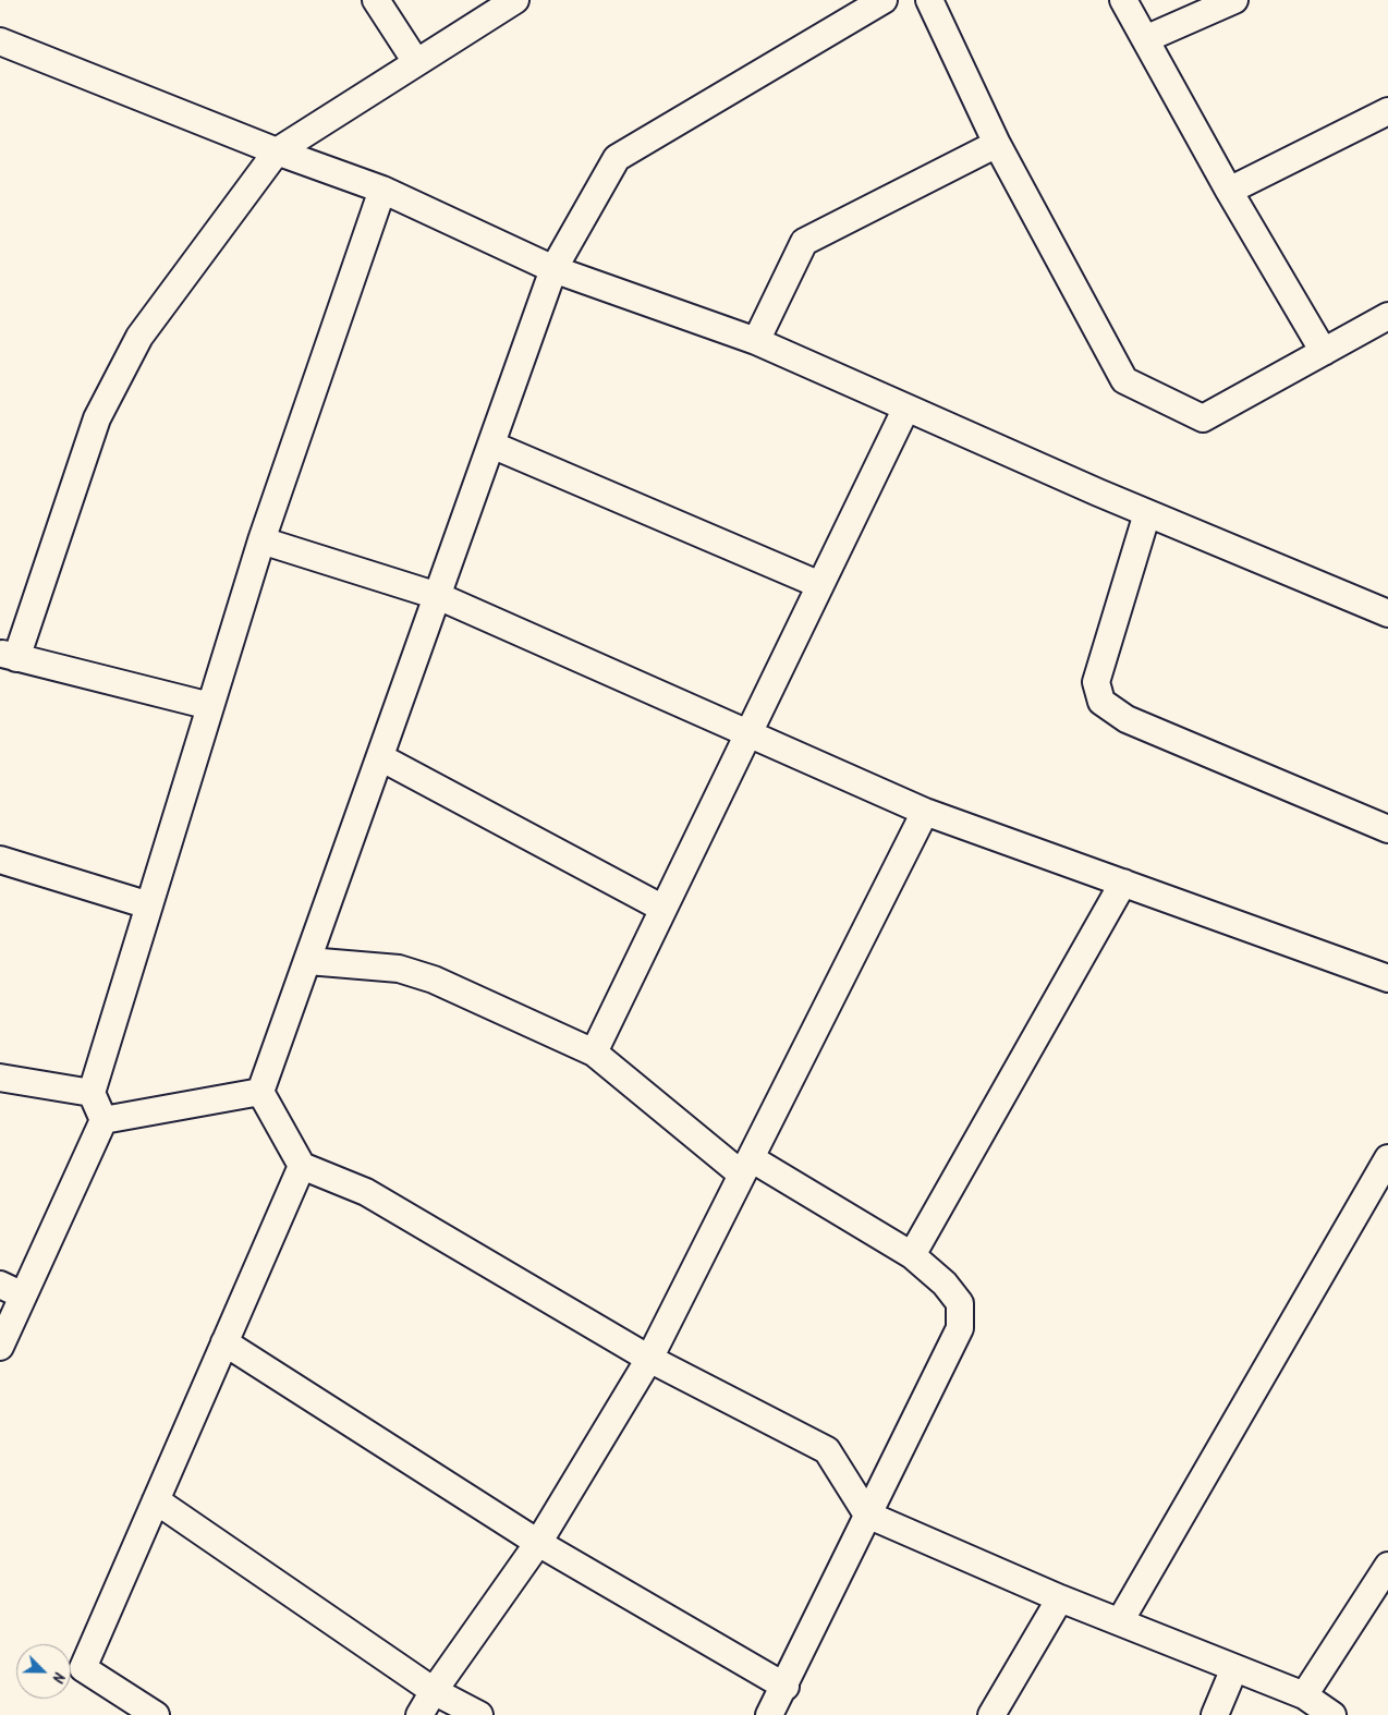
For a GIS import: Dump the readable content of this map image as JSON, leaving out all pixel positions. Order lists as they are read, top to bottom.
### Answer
{
  "north": "bottom right"
}
